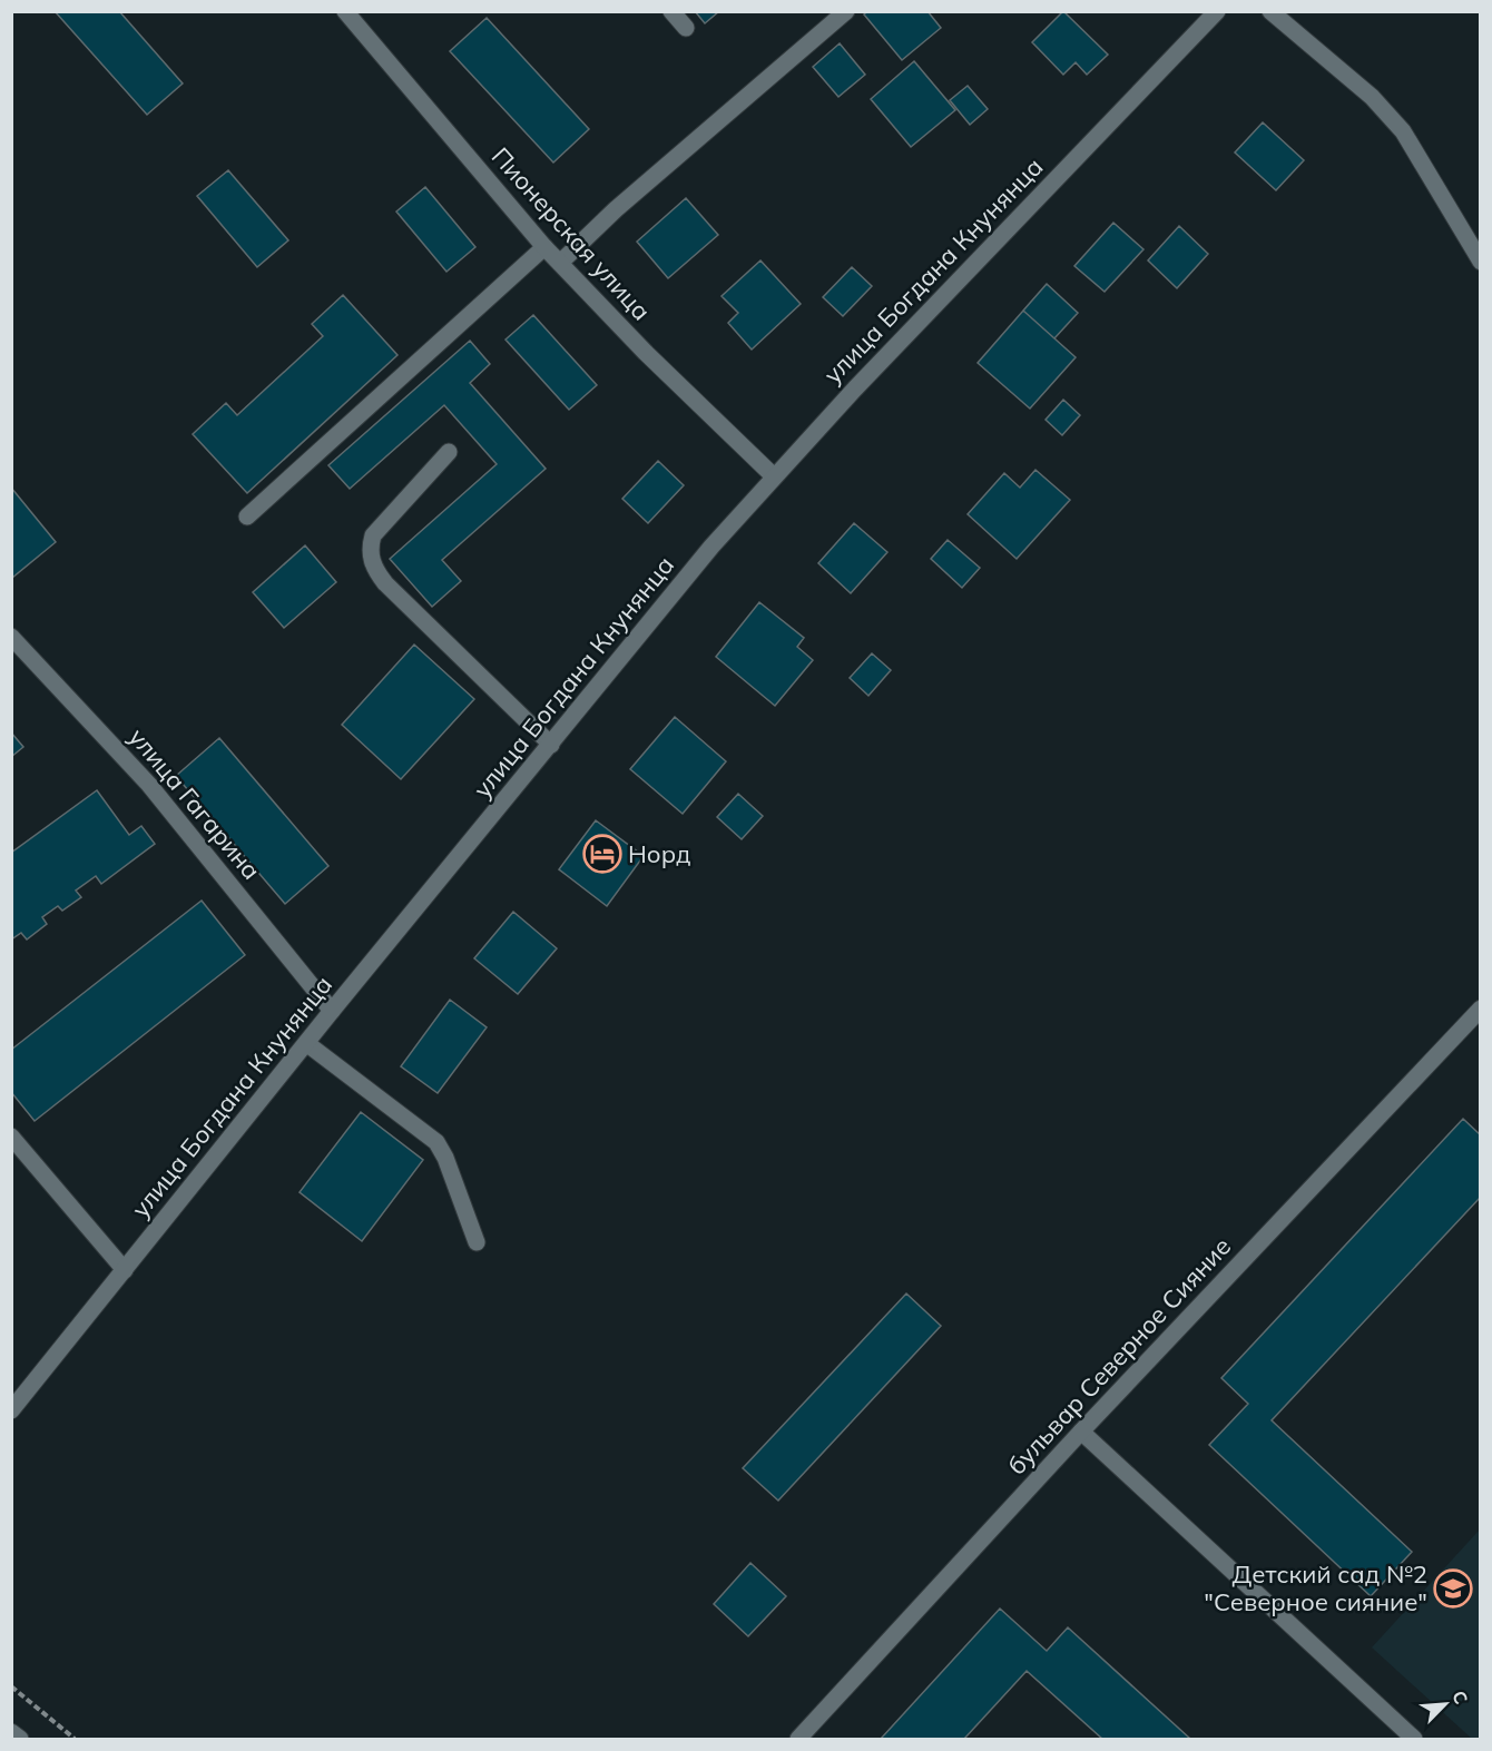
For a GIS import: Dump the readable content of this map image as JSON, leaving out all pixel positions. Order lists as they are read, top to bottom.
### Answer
{
  "streets": {
    "street": [
      "Пионерская улица",
      "улица Богдана Кнунянца",
      "улица Гагарина",
      "бульвар Северное Сияние"
    ]
  },
  "crossings": [
    ["Пионерская улица", "улица Богдана Кнунянца"],
    ["улица Богдана Кнунянца", "улица Гагарина"]
  ],
  "places": {
    "hotel": ["Норд"],
    "school or university": ["Детский сад №2 \"Северное сияние\""]
  },
  "north": "top right"
}
